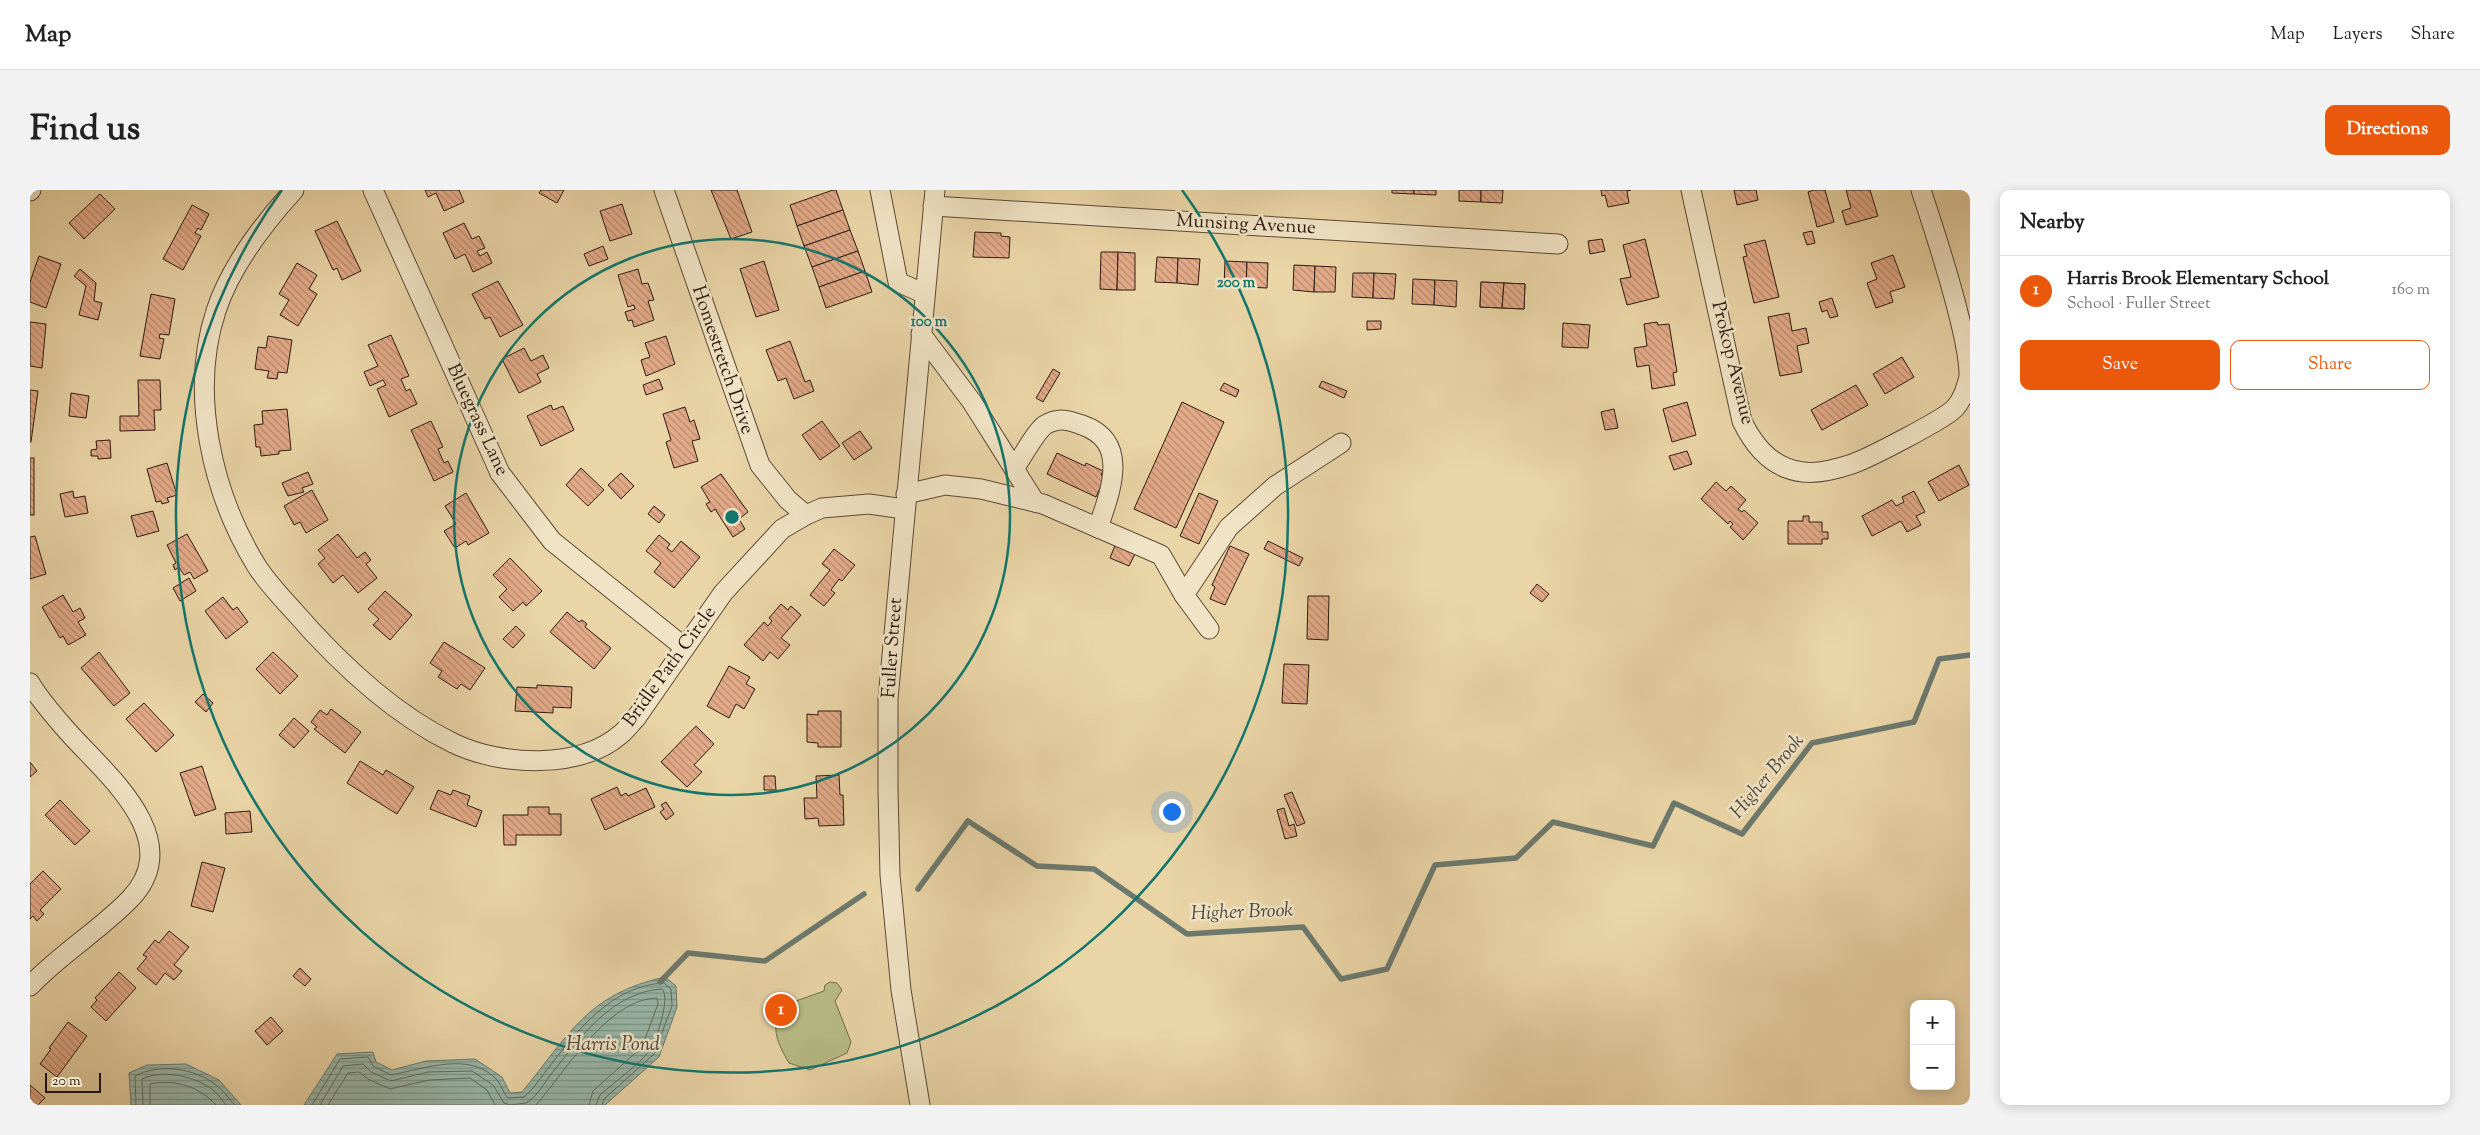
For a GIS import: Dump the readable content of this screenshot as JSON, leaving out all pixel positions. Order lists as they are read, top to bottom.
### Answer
{
  "streets": {
    "street": [
      "Munsing Avenue",
      "Homestretch Drive",
      "Prokop Avenue",
      "Bluegrass Lane",
      "Fuller Street",
      "Bridle Path Circle"
    ]
  },
  "crossings": [
    ["Munsing Avenue", "Fuller Street"],
    ["Homestretch Drive", "Bridle Path Circle"],
    ["Bluegrass Lane", "Bridle Path Circle"],
    ["Fuller Street", "Bridle Path Circle"]
  ],
  "water": ["Higher Brook", "Harris Pond"],
  "scale_bar": "20 m",
  "page": {
    "header": "Map",
    "nav": ["Map", "Layers", "Share"],
    "title": "Find us",
    "buttons": [
      "Directions",
      ["Save", "Share"]
    ],
    "heading": "Nearby",
    "list": [
      {
        "mark": "1",
        "name": "Harris Brook Elementary School",
        "note": "School · Fuller Street",
        "value": "160 m"
      }
    ],
    "pins": "1",
    "map_buttons": ["+", "−"],
    "scale": "20 m"
  },
  "rings": ["200 m", "100 m"]
}
